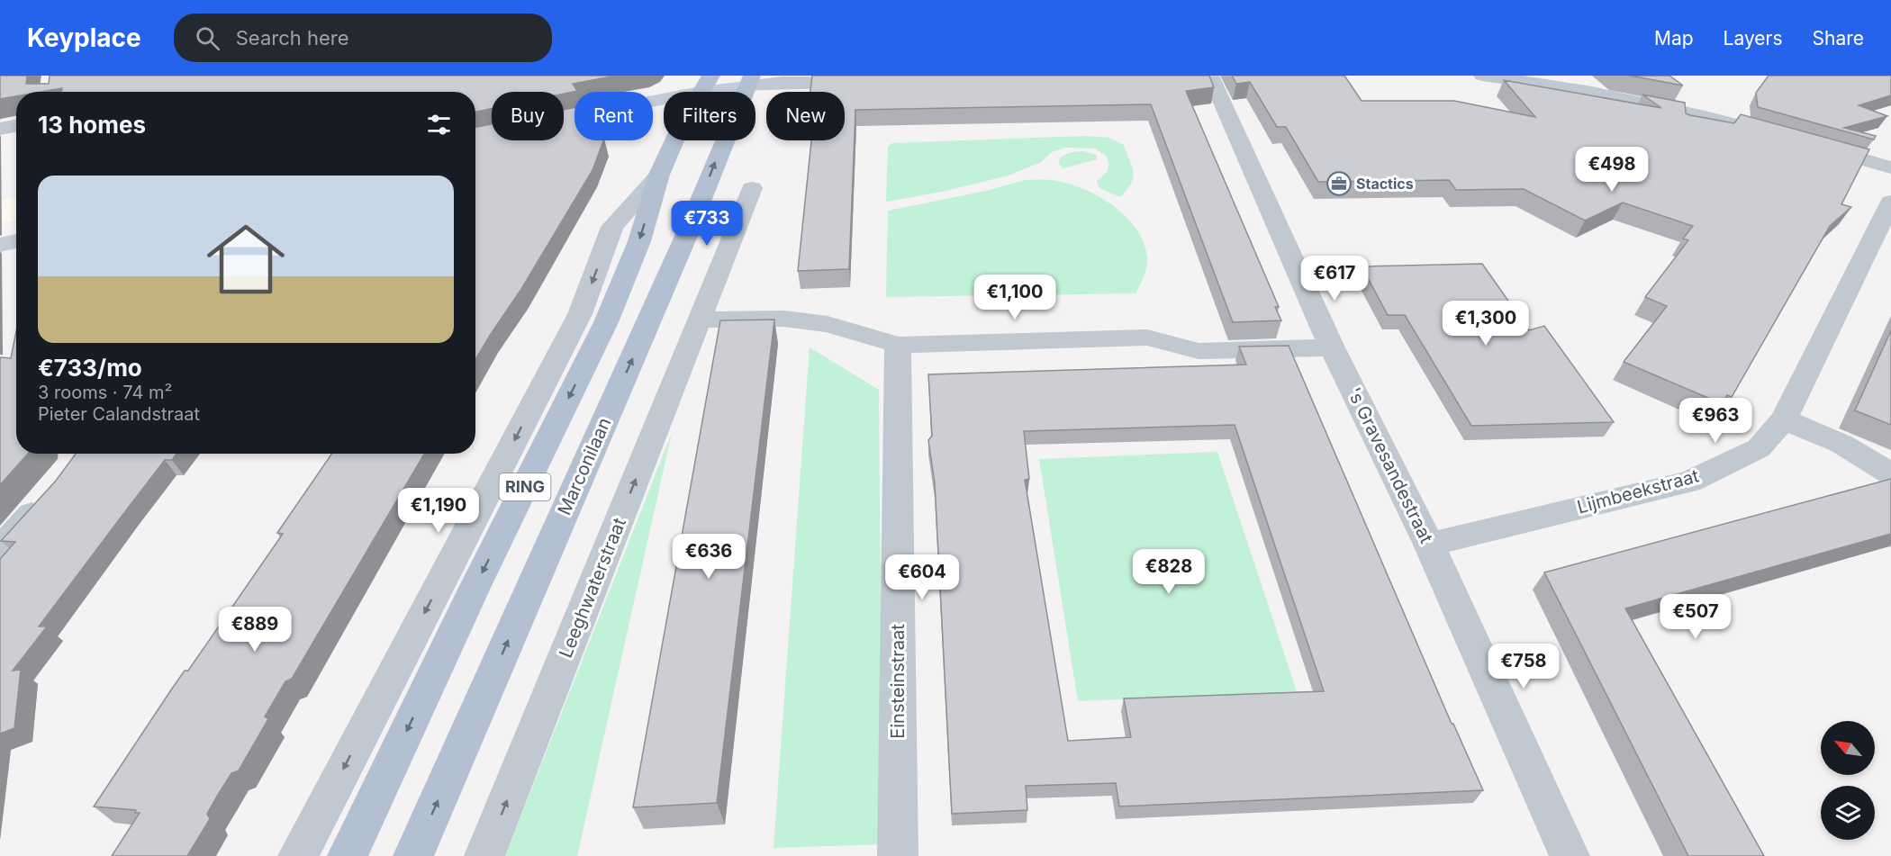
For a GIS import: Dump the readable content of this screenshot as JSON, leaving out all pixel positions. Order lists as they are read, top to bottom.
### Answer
{
  "streets": {
    "main road": ["Marconilaan", "RING"],
    "street": [
      "'s Gravesandestraat",
      "Lijmbeekstraat",
      "Leeghwaterstraat",
      "Einsteinstraat"
    ]
  },
  "crossings": [
    ["'s Gravesandestraat", "Lijmbeekstraat"]
  ],
  "places": {
    "office": ["Stactics"]
  },
  "north": "top left",
  "page": {
    "header": "Keyplace",
    "search": "Search here",
    "nav": ["Map", "Layers", "Share"],
    "chip": [
      "Buy",
      "Rent",
      "Filters",
      "New"
    ],
    "heading": "13 homes",
    "price": [
      "€498",
      "€733",
      "€617",
      "€1,100",
      "€1,300",
      "€963",
      "€1,190",
      "€636",
      "€828",
      "€604",
      "€507",
      "€889",
      "€758"
    ],
    "list": [
      {
        "name": "€733/mo",
        "note": "3 rooms · 74 m² · Pieter Calandstraat"
      }
    ]
  }
}
